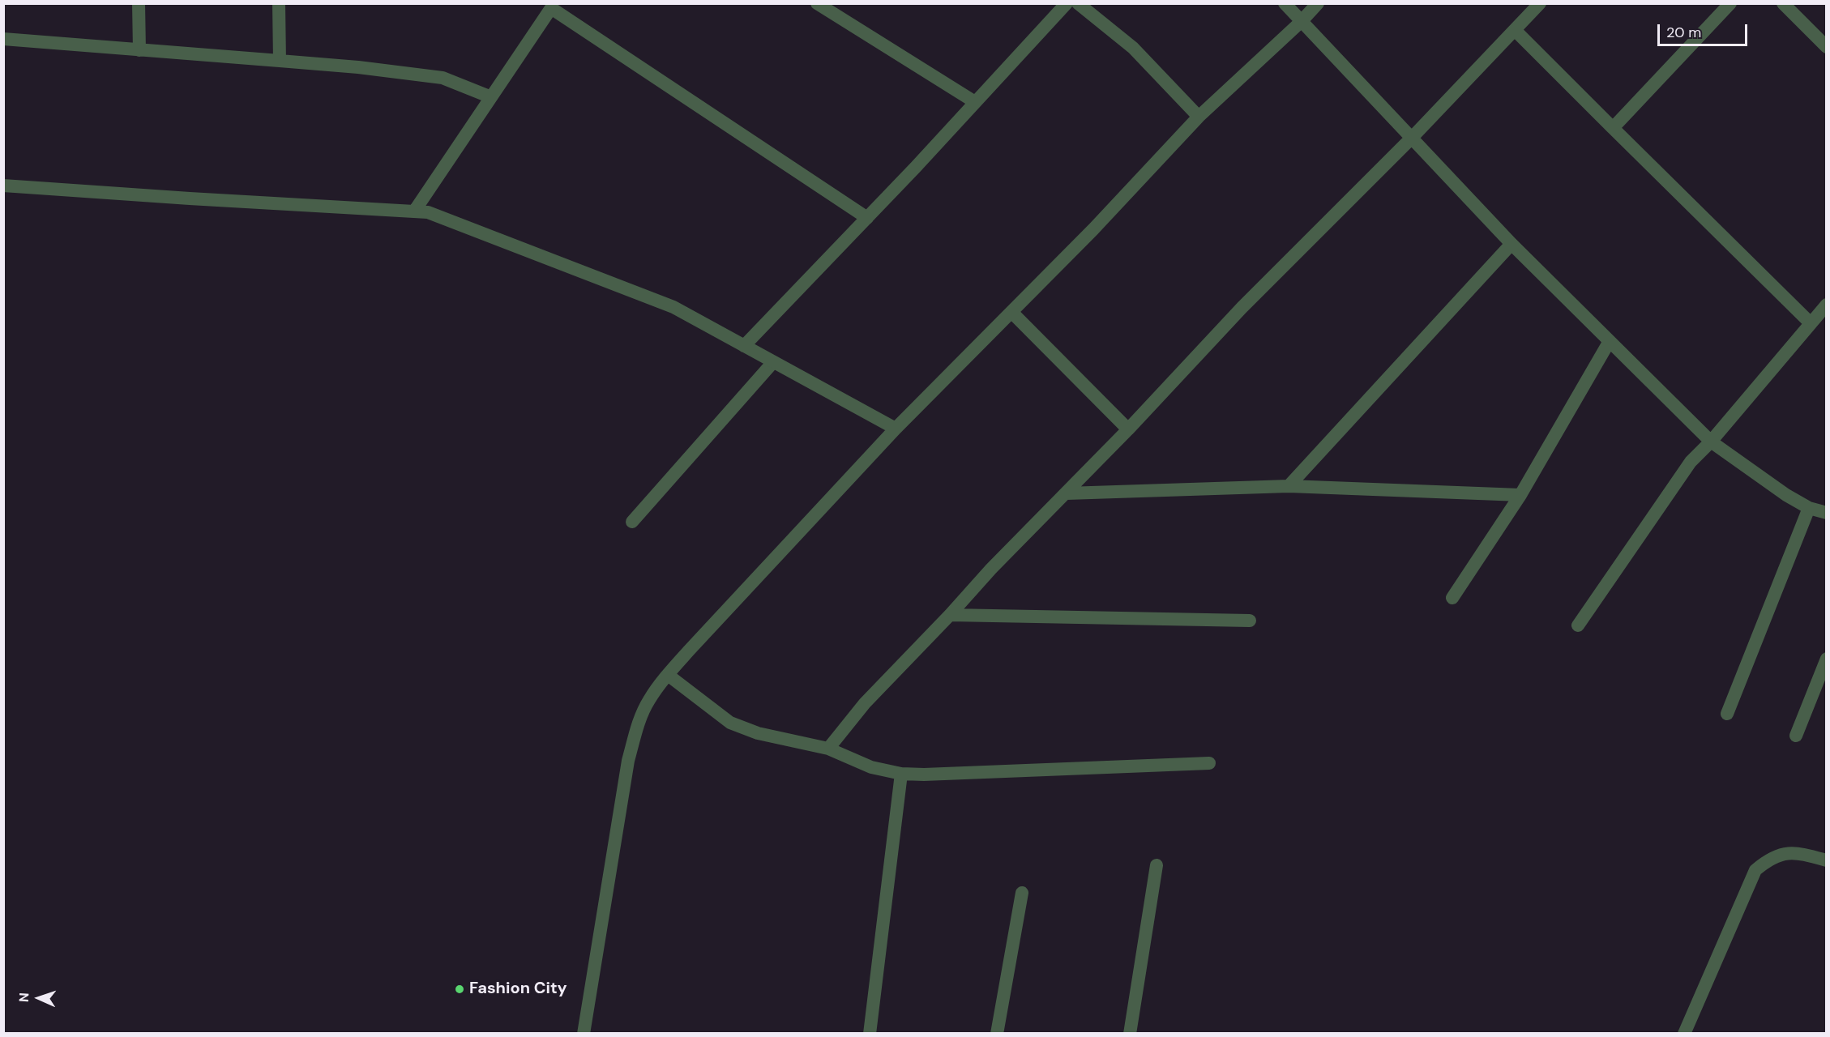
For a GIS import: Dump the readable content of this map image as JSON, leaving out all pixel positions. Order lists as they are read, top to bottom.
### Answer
{
  "places": ["Fashion City"],
  "scale_bar": "20 m",
  "north": "left"
}
